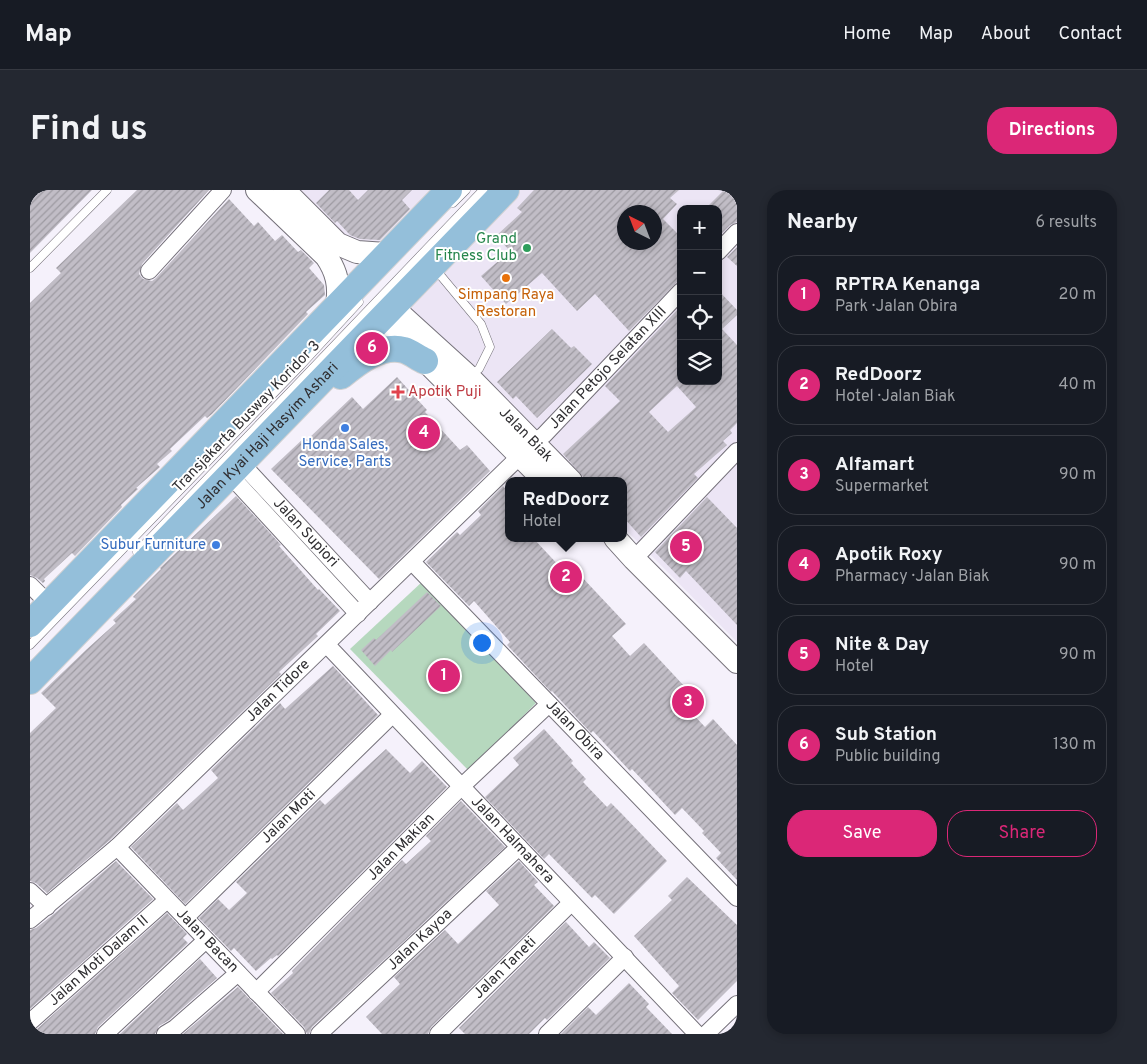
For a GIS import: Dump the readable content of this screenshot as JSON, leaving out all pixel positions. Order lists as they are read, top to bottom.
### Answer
{
  "streets": {
    "main road": ["Jalan Biak", "Jalan Kyai Haji Hasyim Ashari"],
    "street": [
      "Jalan Petojo Selatan XIII",
      "Jalan Supiori",
      "Jalan Tidore",
      "Jalan Obira",
      "Jalan Moti",
      "Jalan Halmahera",
      "Jalan Makian",
      "Jalan Bacan",
      "Jalan Kayoa",
      "Jalan Moti Dalam II",
      "Jalan Taneti"
    ],
    "lane": ["Transjakarta Busway Koridor 3"]
  },
  "crossings": [
    ["Jalan Petojo Selatan XIII", "Jalan Biak"],
    ["Jalan Petojo Selatan XIII", "Jalan Tidore"],
    ["Jalan Biak", "Jalan Kyai Haji Hasyim Ashari"],
    ["Jalan Biak", "Jalan Tidore"],
    ["Jalan Kyai Haji Hasyim Ashari", "Jalan Supiori"],
    ["Jalan Supiori", "Jalan Tidore"],
    ["Jalan Tidore", "Jalan Obira"],
    ["Jalan Tidore", "Jalan Halmahera"],
    ["Jalan Tidore", "Jalan Bacan"],
    ["Jalan Obira", "Jalan Makian"],
    ["Jalan Moti", "Jalan Halmahera"],
    ["Jalan Moti", "Jalan Bacan"],
    ["Jalan Halmahera", "Jalan Makian"],
    ["Jalan Halmahera", "Jalan Kayoa"],
    ["Jalan Halmahera", "Jalan Taneti"],
    ["Jalan Makian", "Jalan Bacan"],
    ["Jalan Bacan", "Jalan Moti Dalam II"]
  ],
  "places": {
    "other": [
      "Grand Fitness Club",
      "Simpang Raya Restoran",
      "Honda Sales, Service, Parts",
      "Subur Furniture"
    ],
    "health": ["Apotik Puji"]
  },
  "north": "top left",
  "page": {
    "header": "Map",
    "nav": [
      "Home",
      "Map",
      "About",
      "Contact"
    ],
    "buttons": [
      "Directions",
      ["Save", "Share"]
    ],
    "title": "Find us",
    "heading": ["Nearby", "6 results"],
    "map_buttons": ["+", "−"],
    "list": [
      {
        "mark": "1",
        "name": "RPTRA Kenanga",
        "note": "Park · Jalan Obira",
        "value": "20 m"
      },
      {
        "mark": "2",
        "name": "RedDoorz",
        "note": "Hotel · Jalan Biak",
        "value": "40 m"
      },
      {
        "mark": "3",
        "name": "Alfamart",
        "note": "Supermarket",
        "value": "90 m"
      },
      {
        "mark": "4",
        "name": "Apotik Roxy",
        "note": "Pharmacy · Jalan Biak",
        "value": "90 m"
      },
      {
        "mark": "5",
        "name": "Nite & Day",
        "note": "Hotel",
        "value": "90 m"
      },
      {
        "mark": "6",
        "name": "Sub Station",
        "note": "Public building",
        "value": "130 m"
      }
    ],
    "pins": [
      "6",
      "4",
      "5",
      "2",
      "1",
      "3"
    ],
    "popup": ["RedDoorz", "Hotel"]
  }
}
